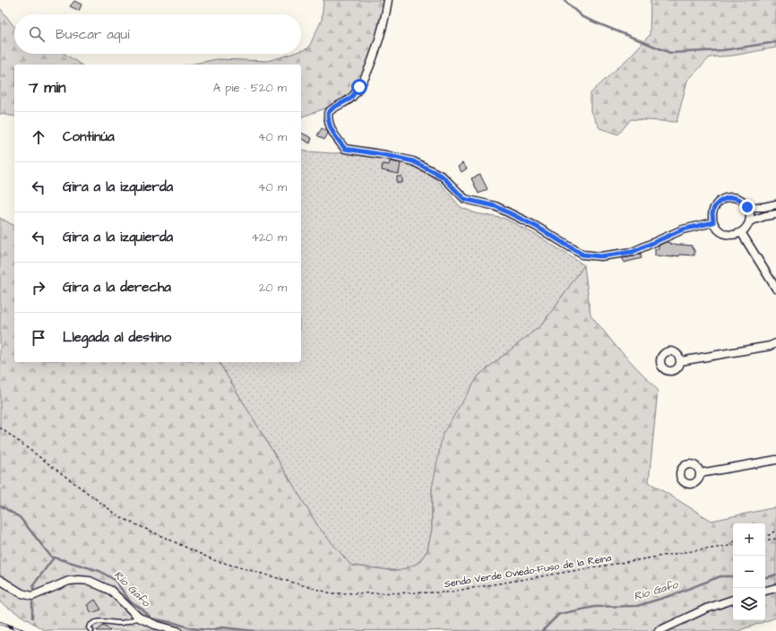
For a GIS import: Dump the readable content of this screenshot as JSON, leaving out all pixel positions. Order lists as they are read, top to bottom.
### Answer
{
  "streets": {
    "path": ["Senda Verde Oviedo-Fuso de la Reina"]
  },
  "water": ["Río Gafo"],
  "page": {
    "search": "Buscar aquí",
    "heading": ["7 min", "A pie · 520 m"],
    "list": [
      ["Continúa", "40 m"],
      ["Gira a la izquierda", "40 m"],
      ["Gira a la izquierda", "420 m"],
      ["Gira a la derecha", "20 m"],
      "Llegada al destino"
    ],
    "map_buttons": ["+", "−"]
  }
}
